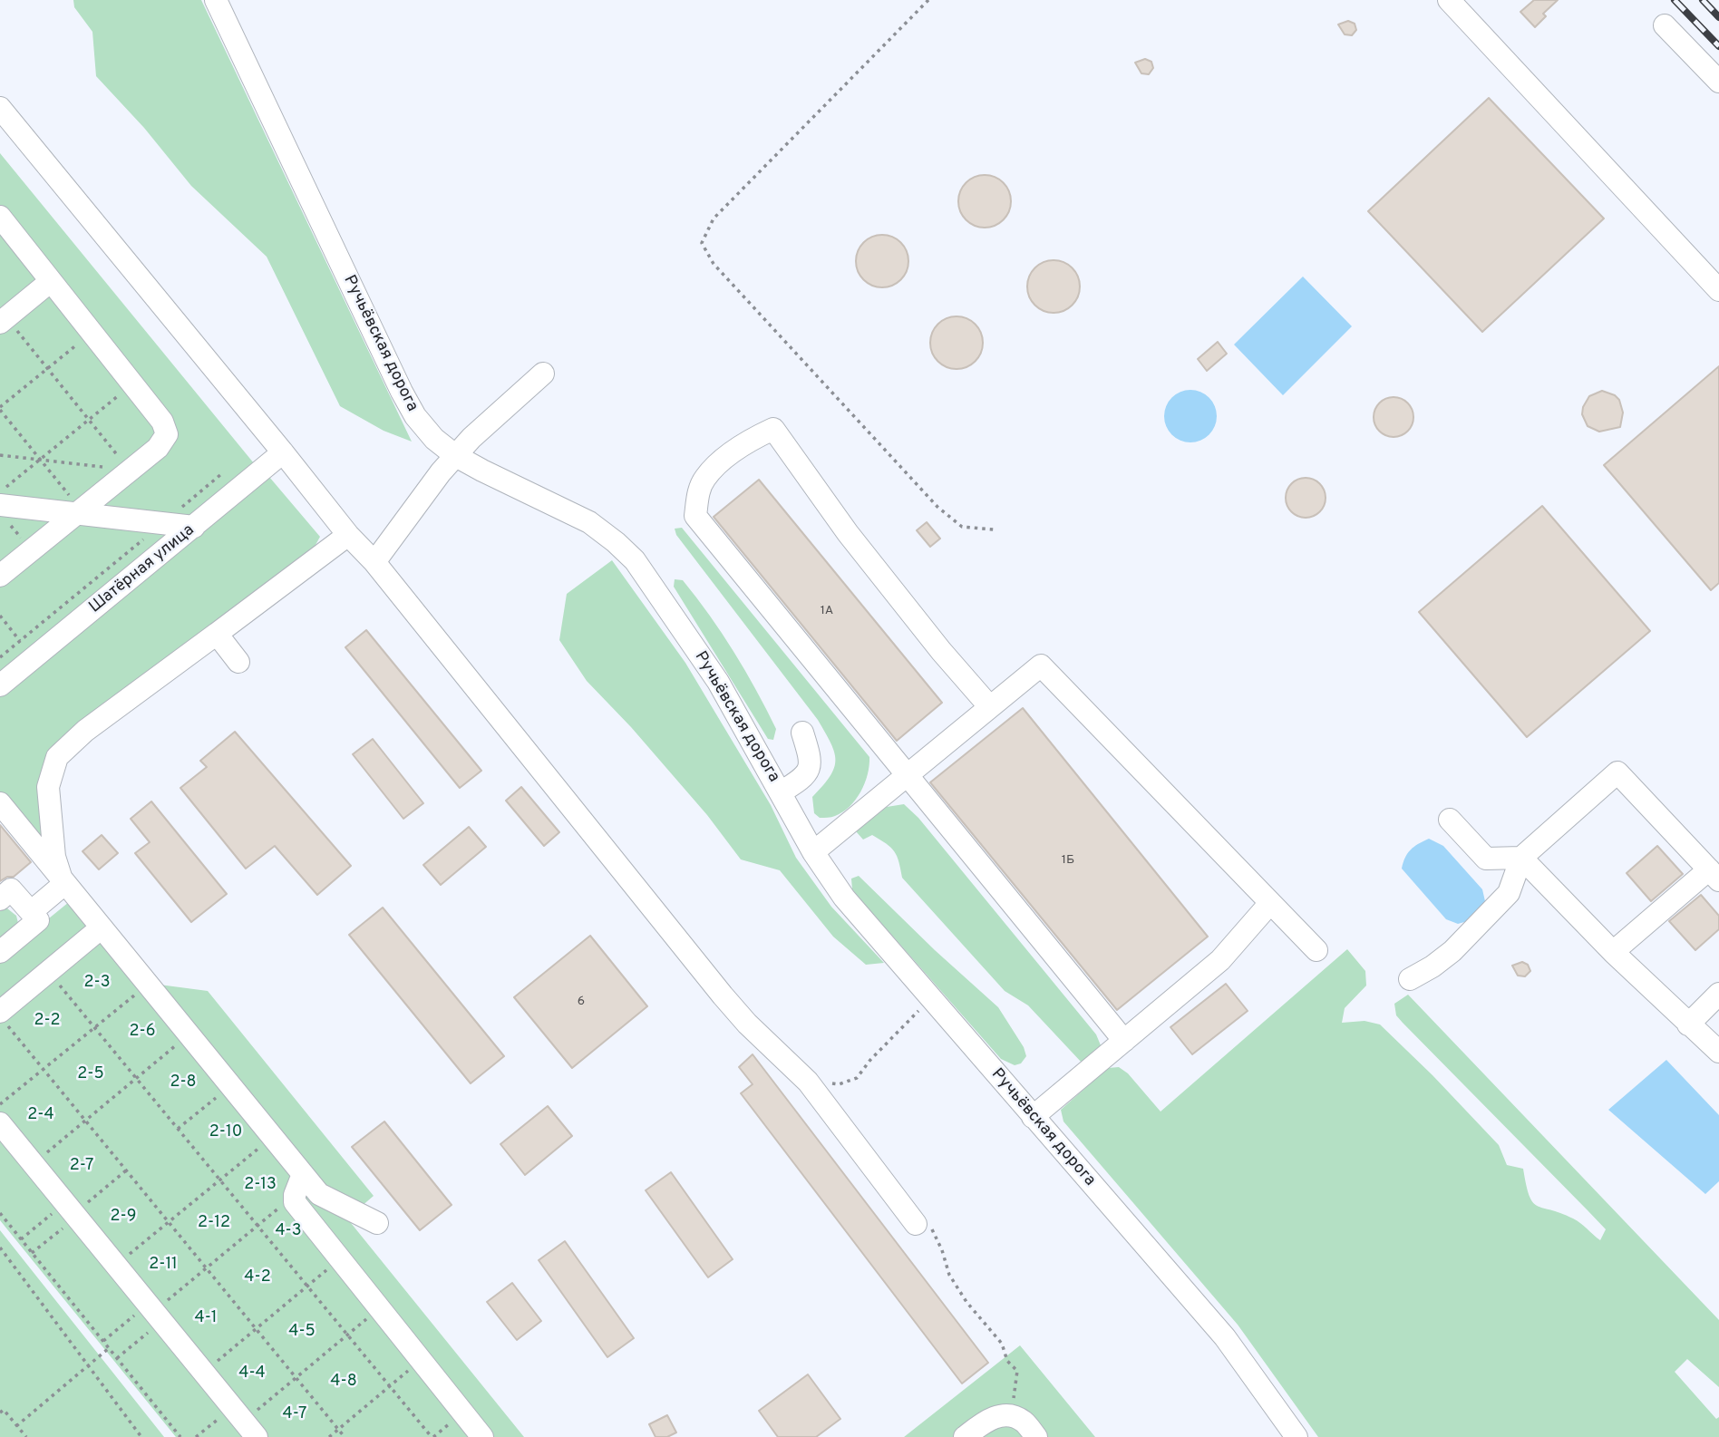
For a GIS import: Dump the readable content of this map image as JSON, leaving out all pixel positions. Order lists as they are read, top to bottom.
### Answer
{
  "streets": {
    "street": ["Ручьёвская дорога", "Шатёрная улица"]
  },
  "parks": [
    "2-3",
    "2-2",
    "2-6",
    "2-5",
    "2-8",
    "2-4",
    "2-10",
    "2-7",
    "2-13",
    "2-9",
    "2-12",
    "4-3",
    "2-11",
    "4-2",
    "4-1",
    "4-5",
    "4-4",
    "4-8",
    "4-7"
  ],
  "house_numbers": ["1А", "1Б", "6"]
}
